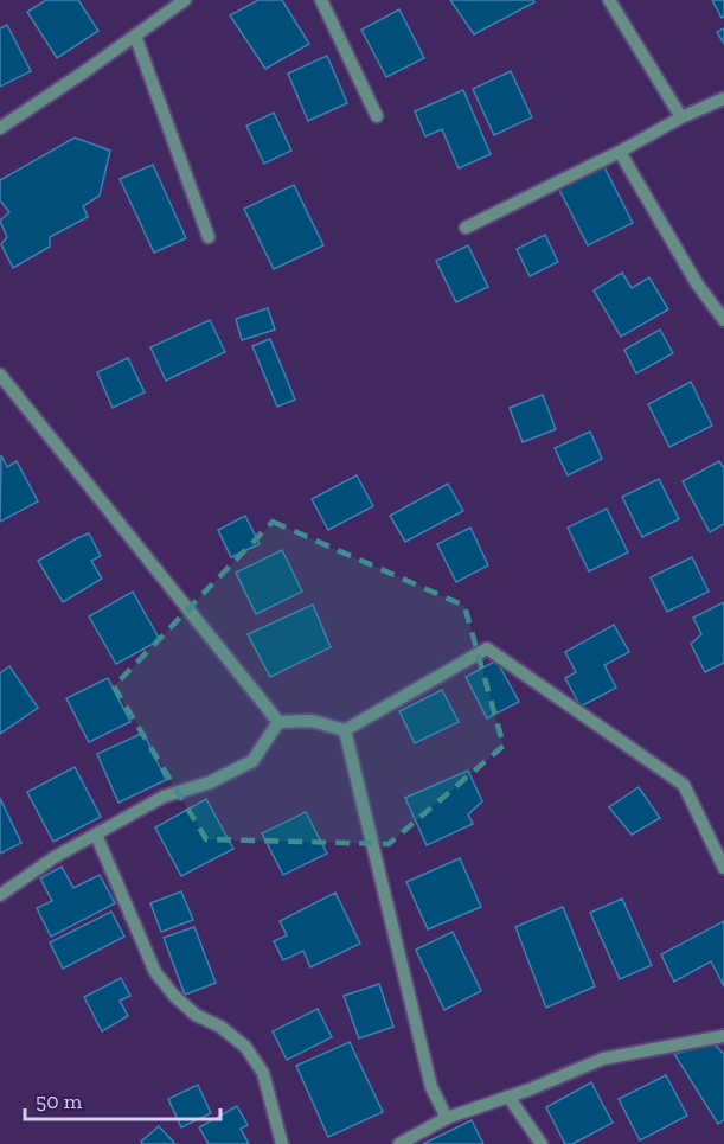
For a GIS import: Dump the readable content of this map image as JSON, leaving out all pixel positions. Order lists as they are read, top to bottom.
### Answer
{
  "scale_bar": "50 m"
}
